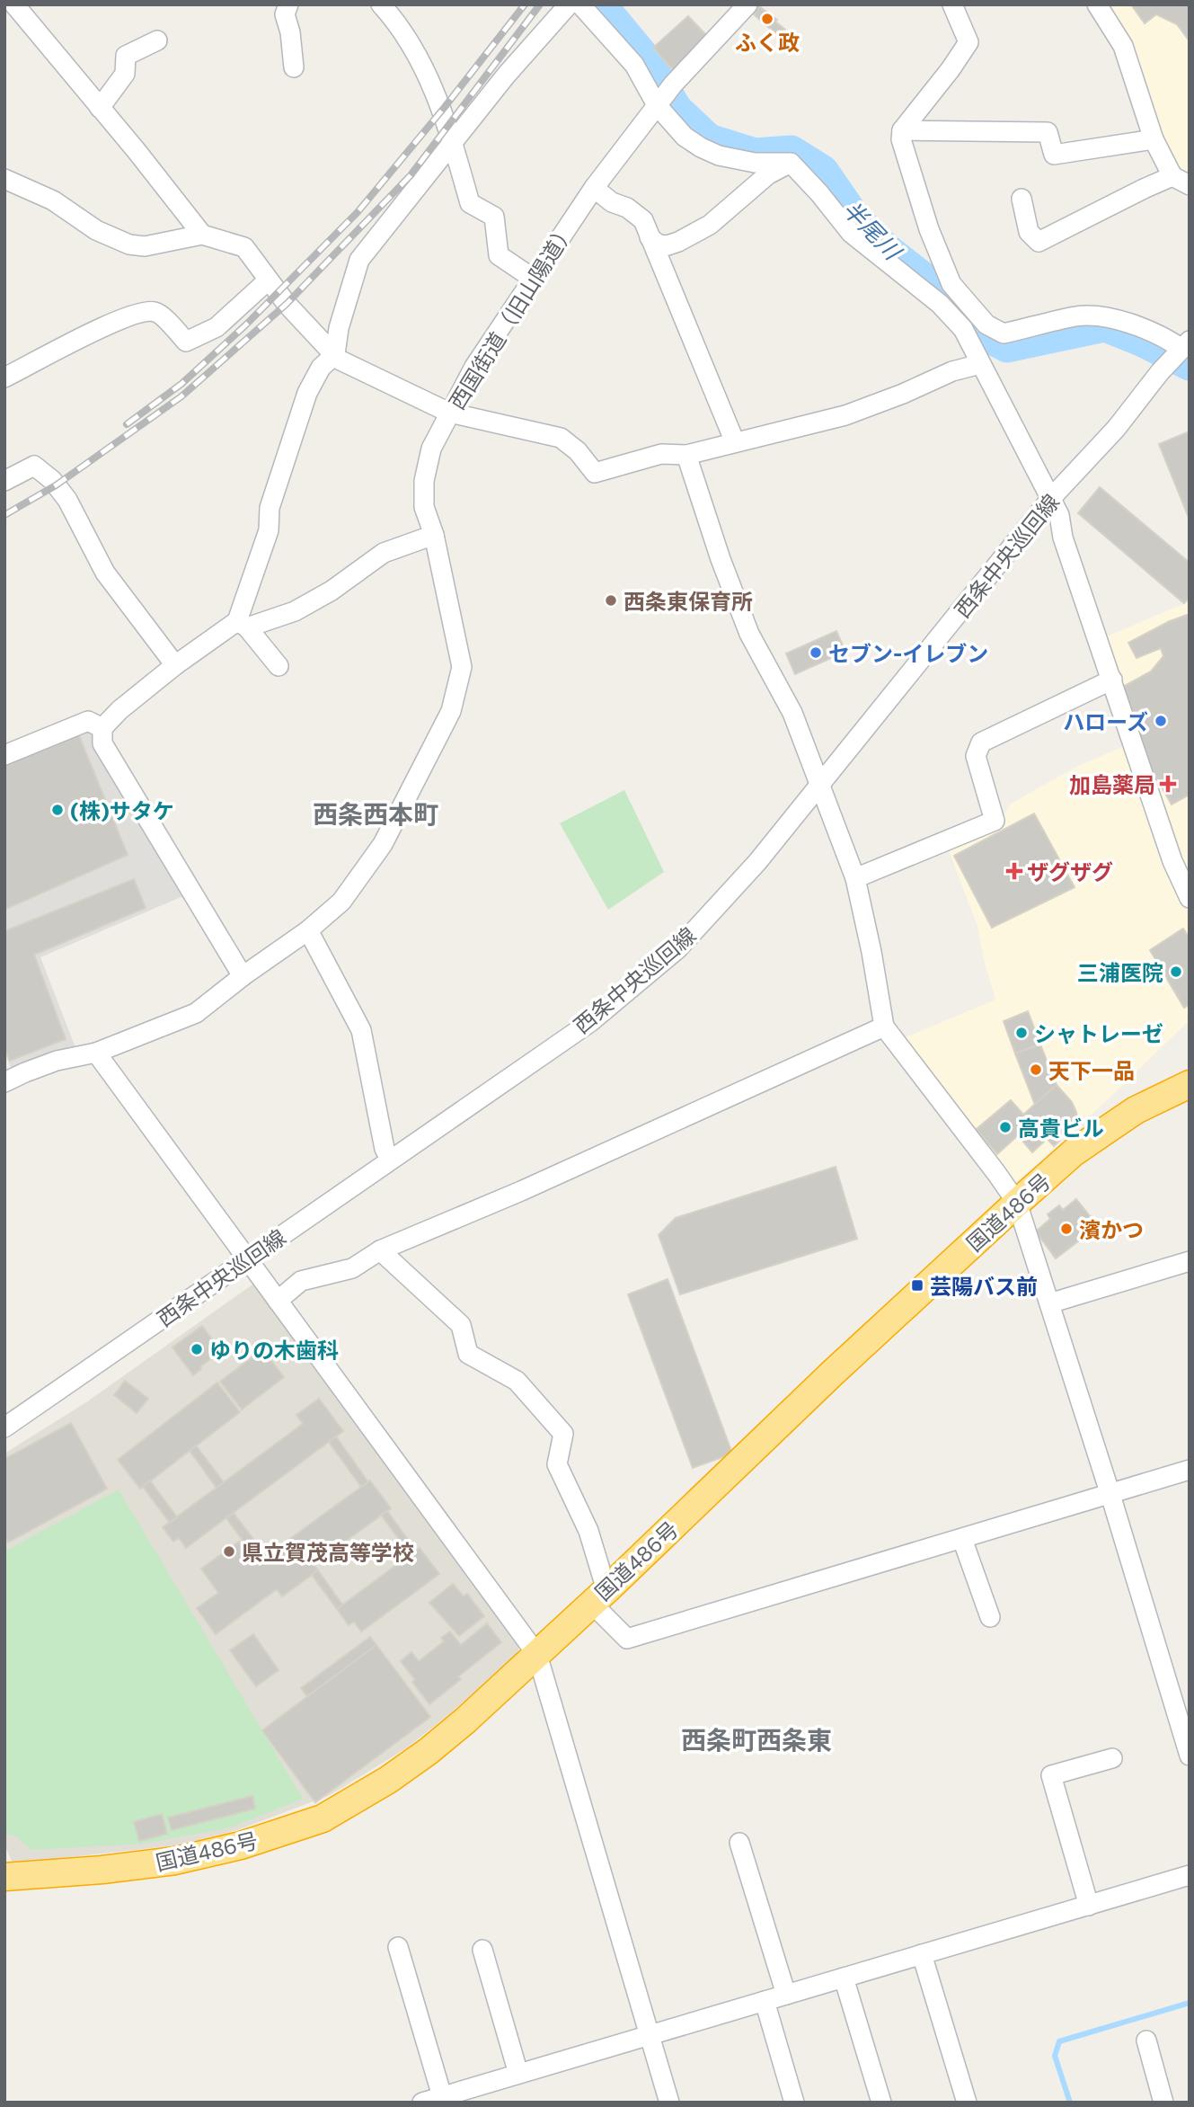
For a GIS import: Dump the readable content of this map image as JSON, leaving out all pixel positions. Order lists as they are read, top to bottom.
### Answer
{
  "streets": {
    "highway": ["国道486号"],
    "street": ["西国街道（旧山陽道）", "西条中央巡回線"]
  },
  "districts": ["西条西本町", "西条町西条東"],
  "water": ["半尾川"],
  "places": {
    "other": [
      "ふく政",
      "西条東保育所",
      "セブン-イレブン",
      "ハローズ",
      "(株)サタケ",
      "三浦医院",
      "シャトレーゼ",
      "天下一品",
      "高貴ビル",
      "濱かつ",
      "ゆりの木歯科",
      "県立賀茂高等学校"
    ],
    "health": ["加島薬局", "ザグザグ"],
    "transit": ["芸陽バス前"]
  }
}
